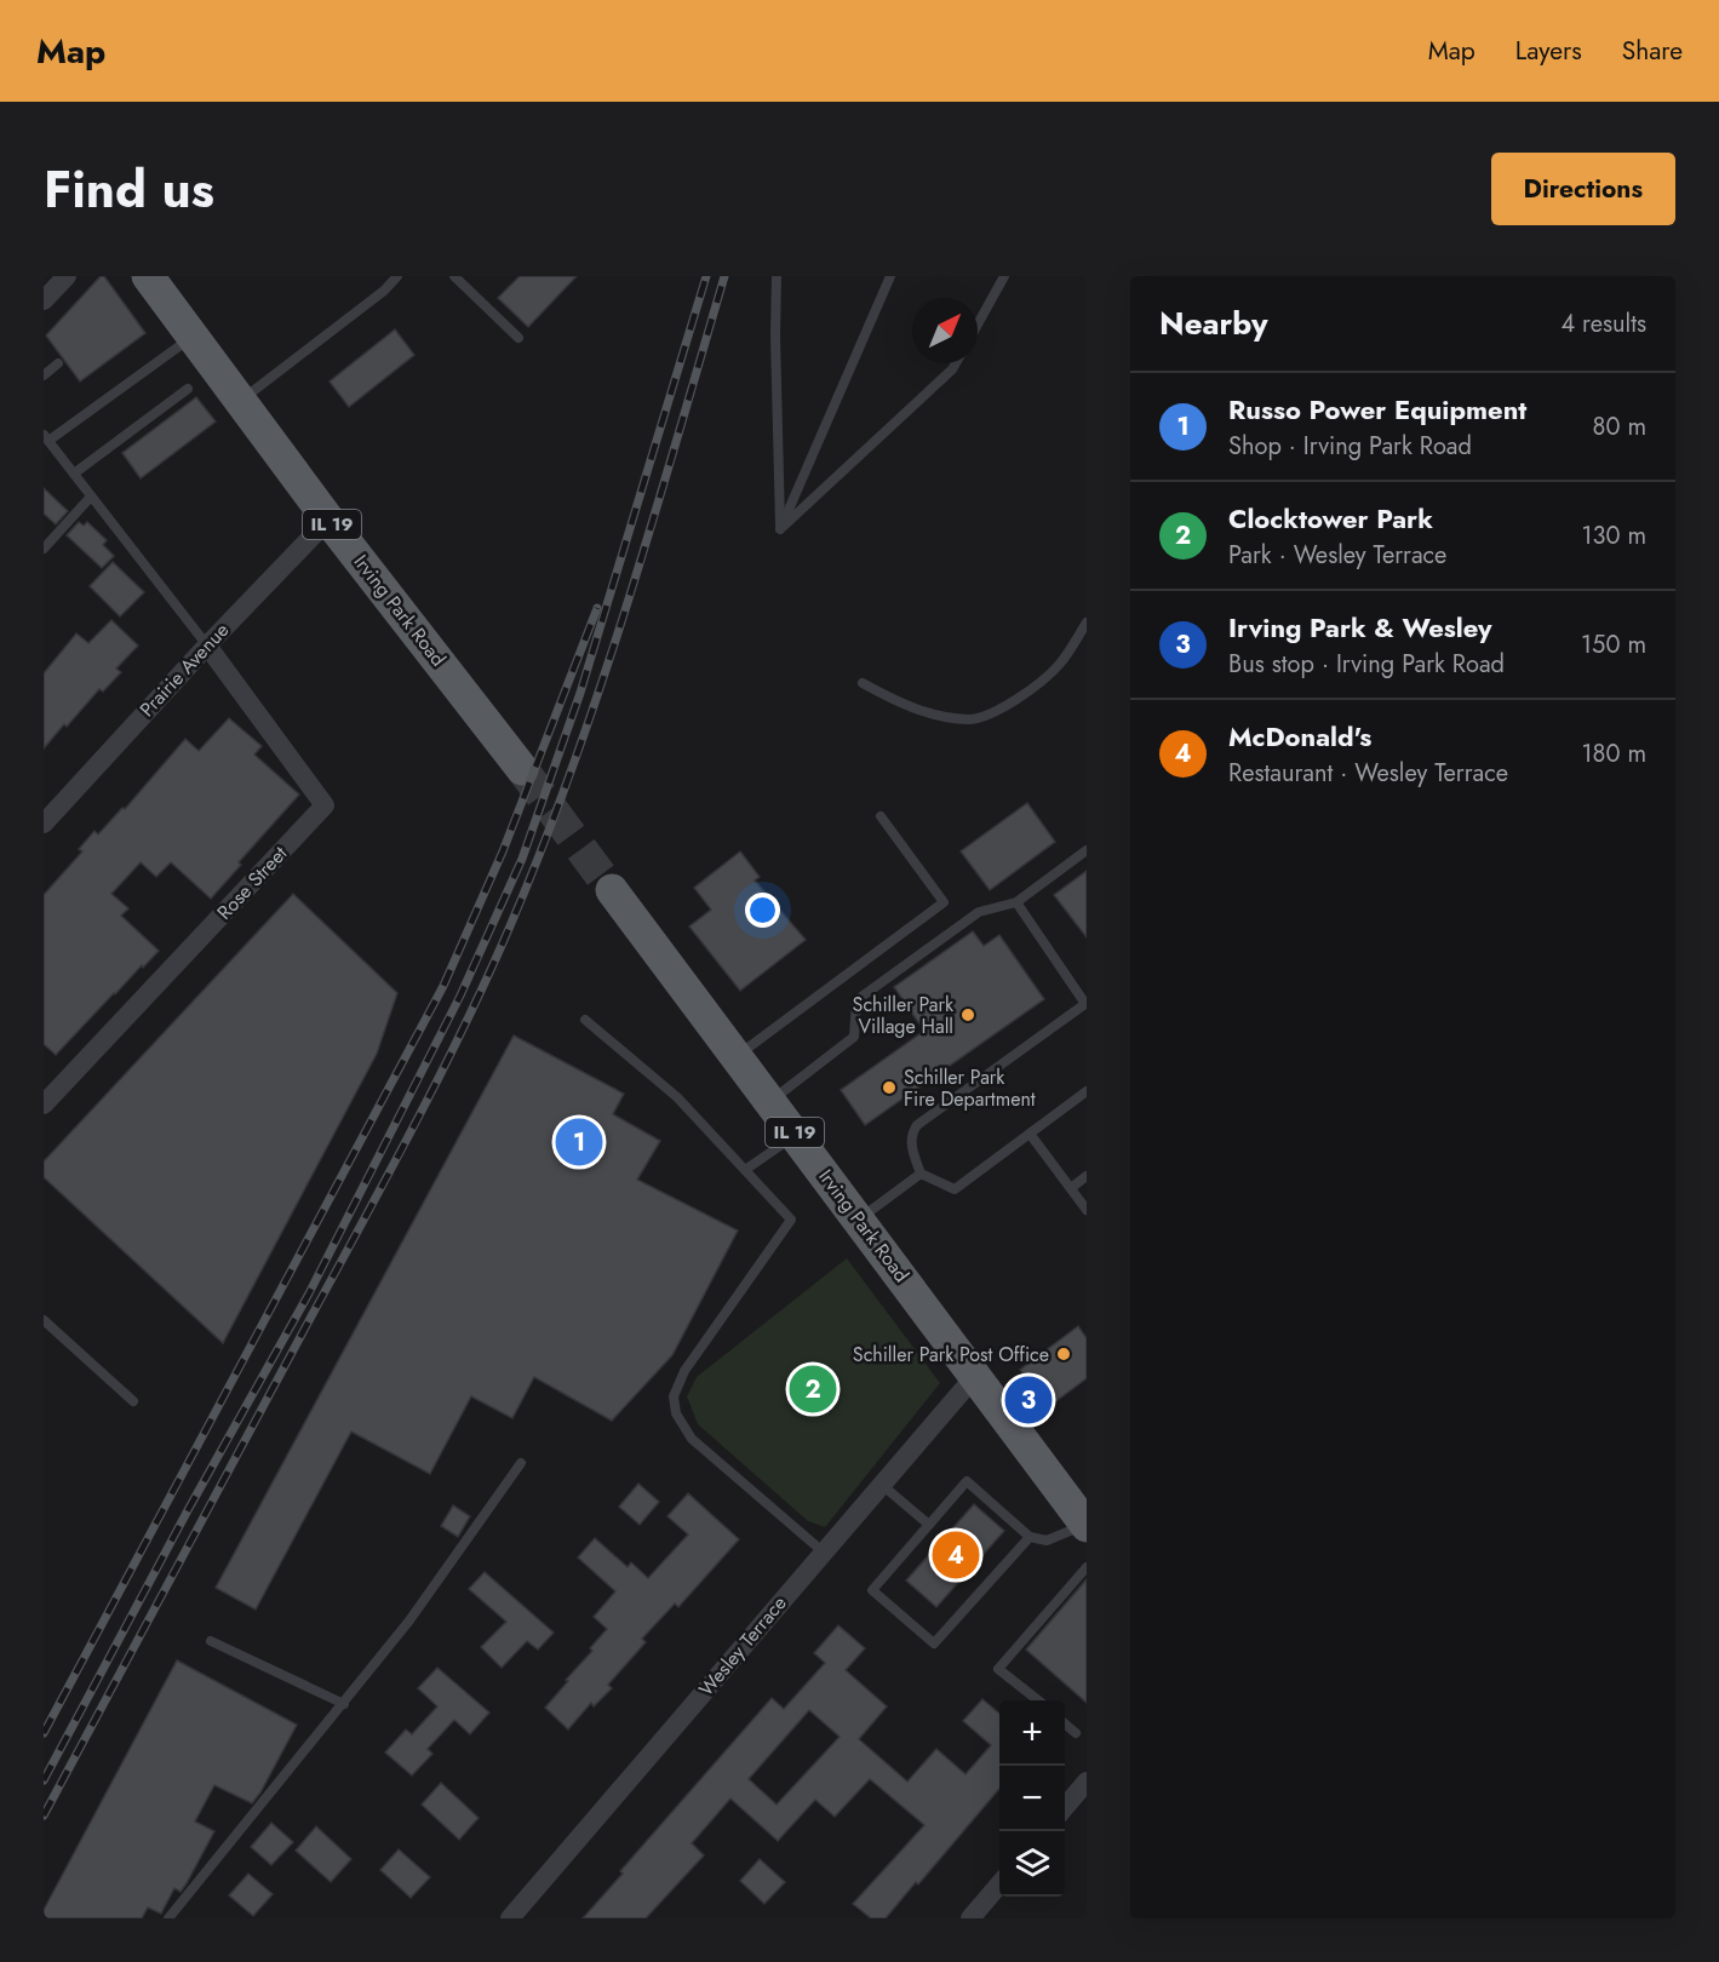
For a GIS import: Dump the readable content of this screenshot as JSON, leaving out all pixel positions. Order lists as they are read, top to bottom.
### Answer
{
  "streets": {
    "main road": ["IL 19", "Irving Park Road"],
    "street": ["Prairie Avenue", "Rose Street", "Wesley Terrace"]
  },
  "crossings": [
    ["Irving Park Road", "Prairie Avenue"],
    ["Irving Park Road", "Wesley Terrace"],
    ["Prairie Avenue", "Rose Street"]
  ],
  "places": ["Schiller Park Village Hall", "Schiller Park Fire Department", "Schiller Park Post Office"],
  "north": "top right",
  "page": {
    "header": "Map",
    "nav": ["Map", "Layers", "Share"],
    "title": "Find us",
    "buttons": "Directions",
    "heading": ["Nearby", "4 results"],
    "list": [
      {
        "mark": "1",
        "name": "Russo Power Equipment",
        "note": "Shop · Irving Park Road",
        "value": "80 m"
      },
      {
        "mark": "2",
        "name": "Clocktower Park",
        "note": "Park · Wesley Terrace",
        "value": "130 m"
      },
      {
        "mark": "3",
        "name": "Irving Park & Wesley",
        "note": "Bus stop · Irving Park Road",
        "value": "150 m"
      },
      {
        "mark": "4",
        "name": "McDonald's",
        "note": "Restaurant · Wesley Terrace",
        "value": "180 m"
      }
    ],
    "pins": [
      "1",
      "2",
      "3",
      "4"
    ],
    "map_buttons": ["+", "−"]
  }
}
